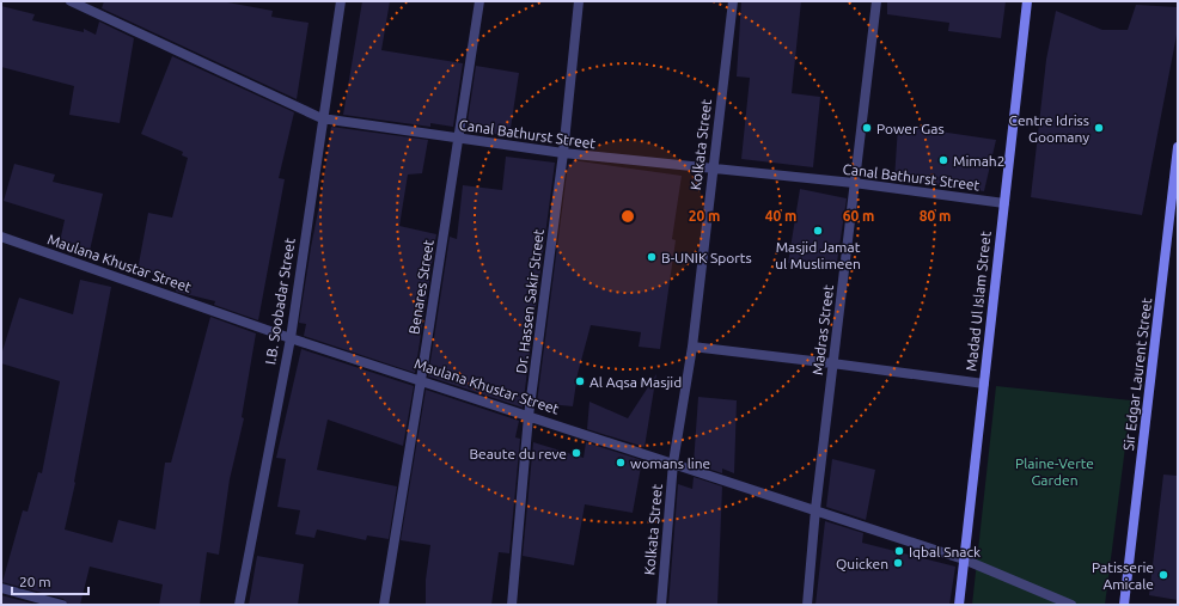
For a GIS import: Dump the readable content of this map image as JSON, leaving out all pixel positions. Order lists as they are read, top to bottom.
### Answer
{
  "streets": {
    "main road": ["Madad Ul Islam Street", "Sir Edgar Laurent Street"],
    "street": [
      "Canal Bathurst Street",
      "Kolkata Street",
      "Maulana Khustar Street",
      "Benares Street",
      "I.B. Soobadar Street",
      "Dr. Hassen Sakir Street",
      "Madras Street"
    ]
  },
  "crossings": [
    ["Canal Bathurst Street", "Kolkata Street"],
    ["Canal Bathurst Street", "Benares Street"],
    ["Canal Bathurst Street", "I.B. Soobadar Street"],
    ["Canal Bathurst Street", "Dr. Hassen Sakir Street"],
    ["Canal Bathurst Street", "Madad Ul Islam Street"],
    ["Canal Bathurst Street", "Madras Street"],
    ["Kolkata Street", "Maulana Khustar Street"],
    ["Maulana Khustar Street", "Benares Street"],
    ["Maulana Khustar Street", "I.B. Soobadar Street"],
    ["Maulana Khustar Street", "Dr. Hassen Sakir Street"],
    ["Maulana Khustar Street", "Madad Ul Islam Street"],
    ["Maulana Khustar Street", "Madras Street"]
  ],
  "parks": ["Plaine-Verte Garden"],
  "places": [
    "Power Gas",
    "Centre Idriss Goomany",
    "Mimah2",
    "Masjid Jamat ul Muslimeen",
    "B-UNIK Sports",
    "Al Aqsa Masjid",
    "Beaute du reve",
    "womans line",
    "Iqbal Snack",
    "Quicken",
    "Patisserie Amicale"
  ],
  "scale_bar": "20 m",
  "rings": [
    "20 m",
    "40 m",
    "60 m",
    "80 m"
  ]
}
